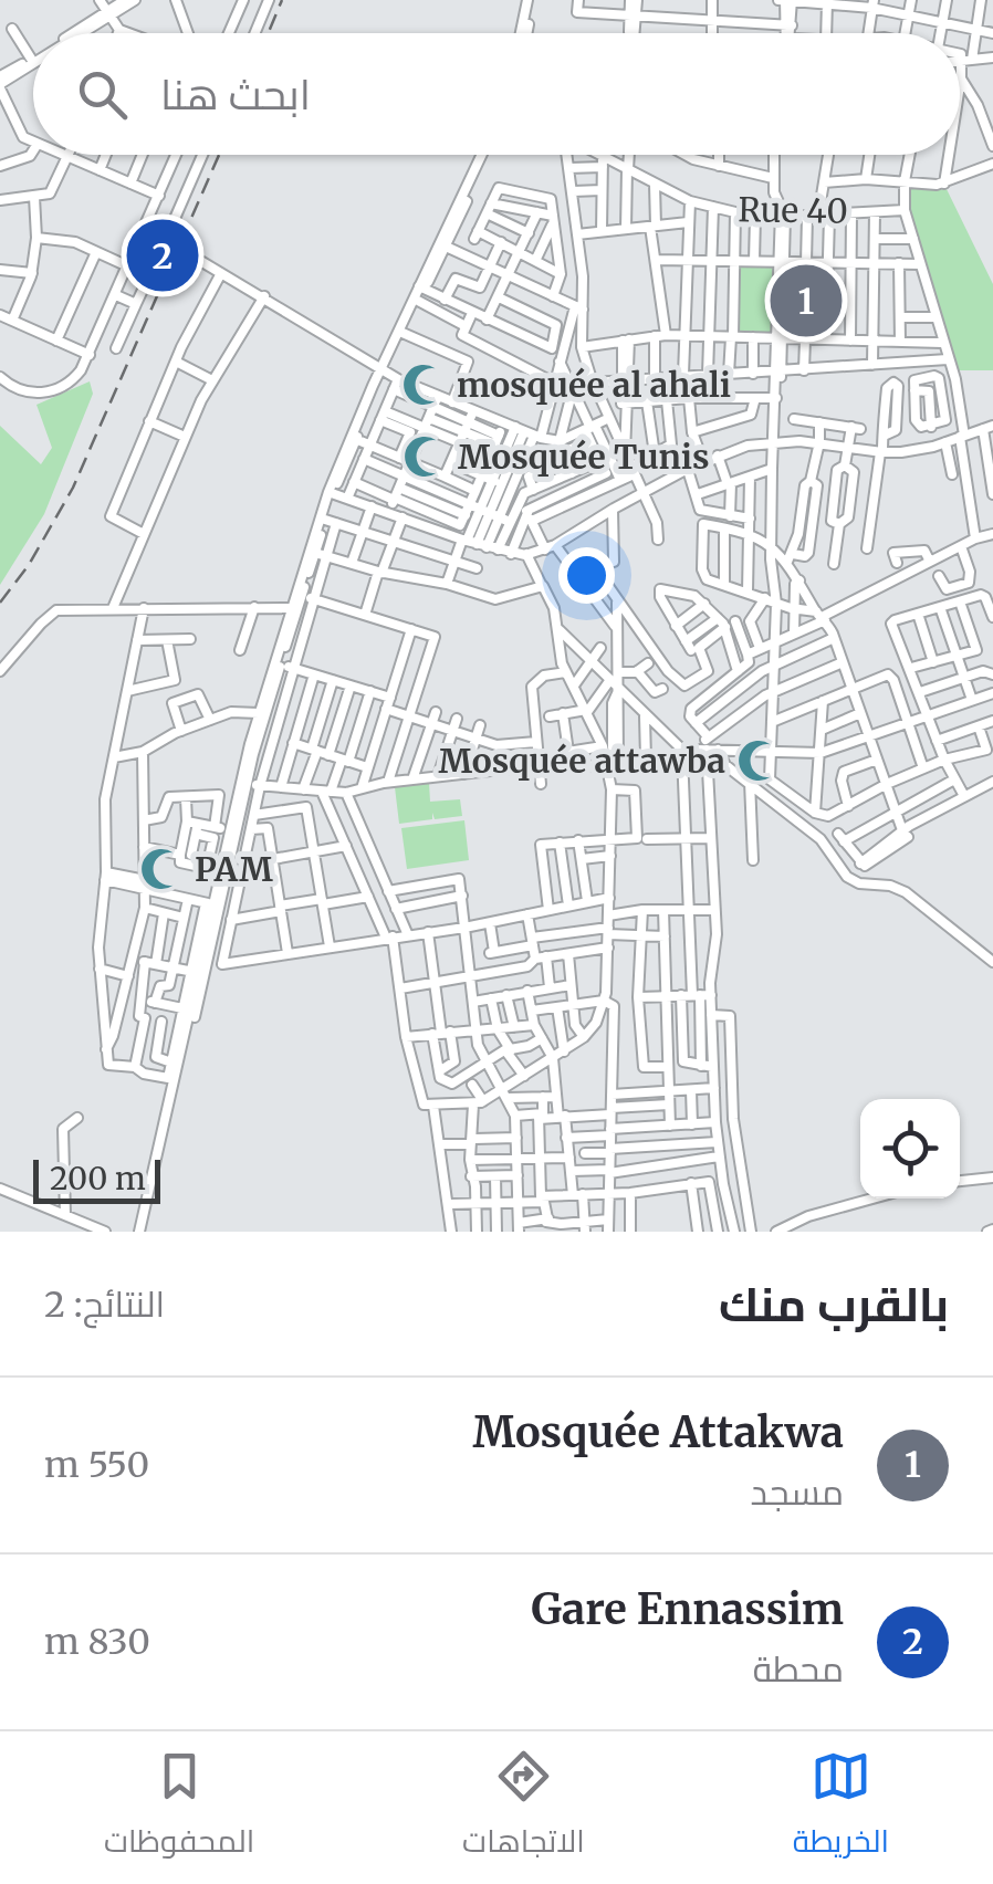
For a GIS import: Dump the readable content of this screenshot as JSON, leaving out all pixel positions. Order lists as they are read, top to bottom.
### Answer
{
  "streets": {
    "street": ["Rue 40"]
  },
  "places": {
    "mosque": [
      "mosquée al ahali",
      "Mosquée Tunis",
      "Mosquée attawba",
      "PAM"
    ]
  },
  "scale_bar": "200 m",
  "page": {
    "search": "ابحث هنا",
    "pins": ["2", "1"],
    "scale": "200 m",
    "heading": ["بالقرب منك", "النتائج: 2"],
    "list": [
      {
        "mark": "1",
        "name": "Mosquée Attakwa",
        "note": "مسجد",
        "value": "550 m"
      },
      {
        "mark": "2",
        "name": "Gare Ennassim",
        "note": "محطة",
        "value": "830 m"
      }
    ],
    "nav": ["الخريطة", "الاتجاهات", "المحفوظات"]
  }
}
